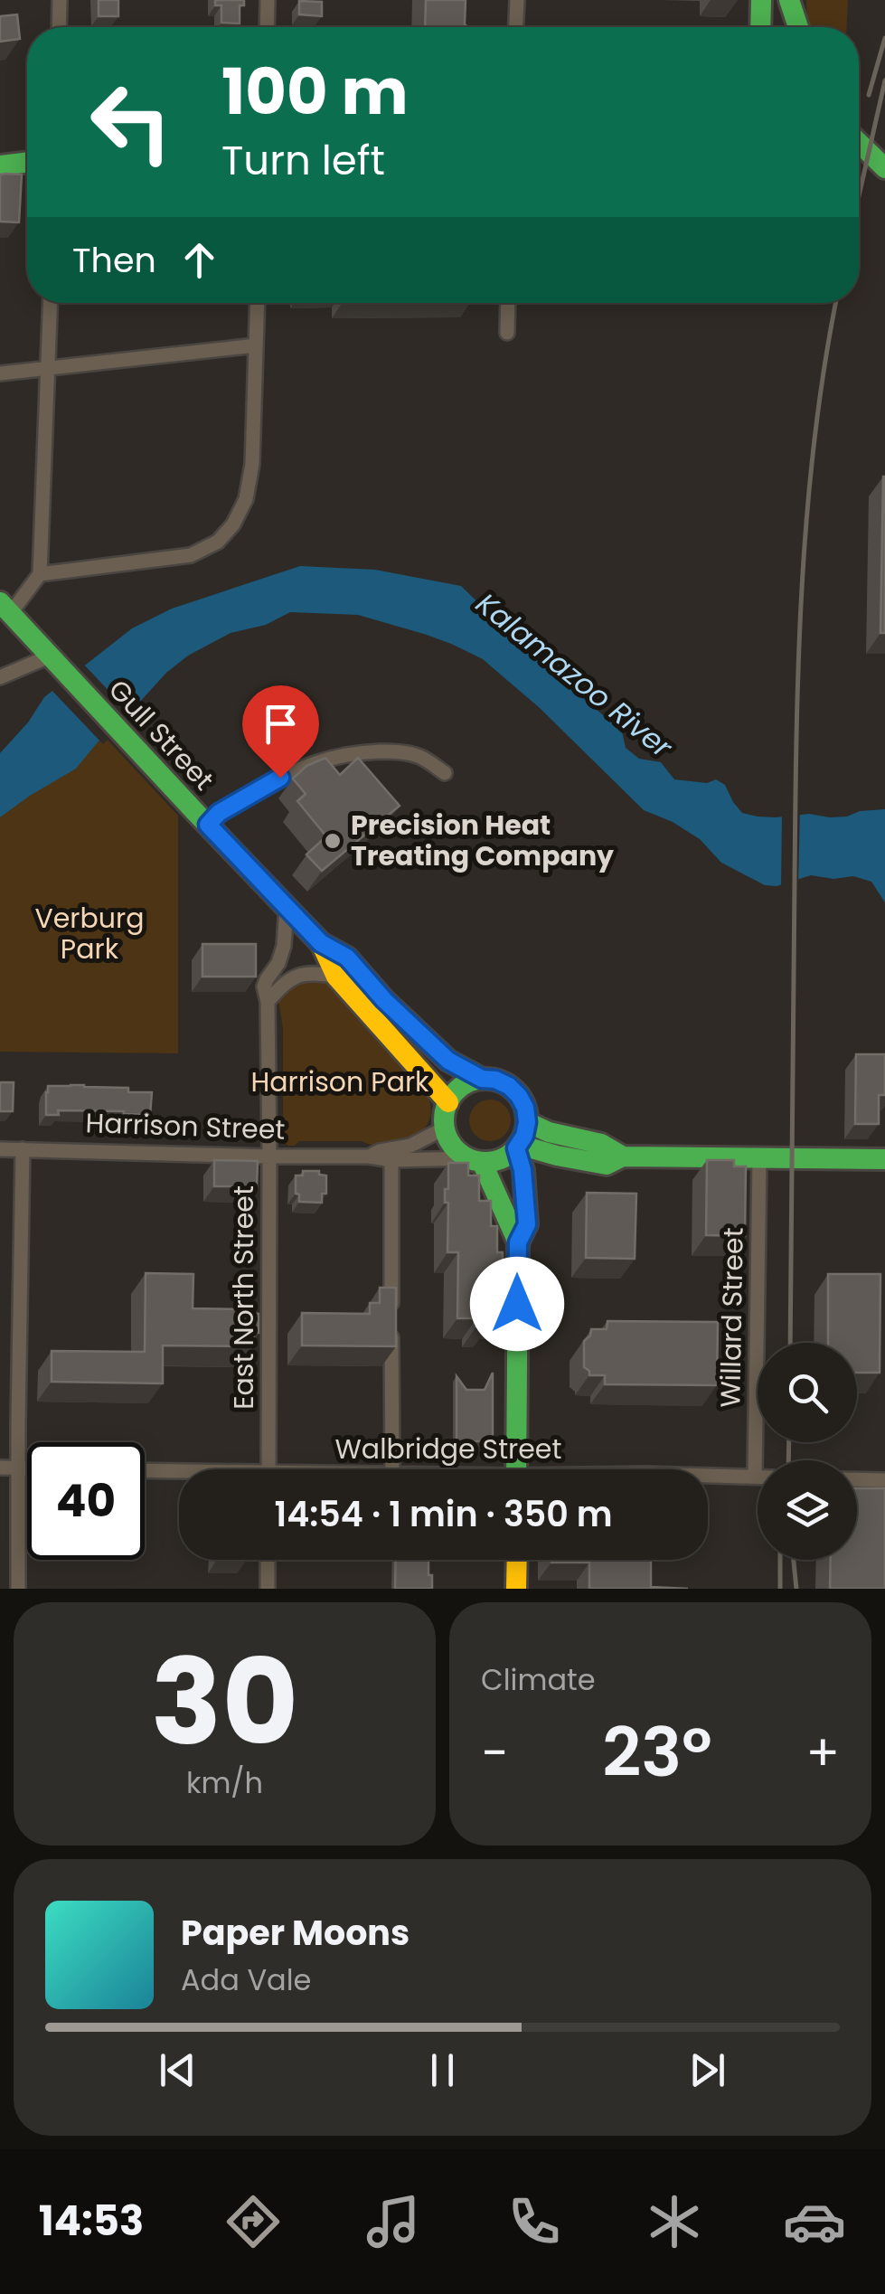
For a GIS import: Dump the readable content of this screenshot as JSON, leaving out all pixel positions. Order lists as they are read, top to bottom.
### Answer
{
  "streets": {
    "street": [
      "Gull Street",
      "Harrison Street",
      "East North Street",
      "Willard Street",
      "Walbridge Street"
    ]
  },
  "crossings": [
    ["Gull Street", "Harrison Street"],
    ["Gull Street", "East North Street"],
    ["Harrison Street", "East North Street"],
    ["Willard Street", "Walbridge Street"]
  ],
  "water": ["Kalamazoo River"],
  "parks": ["Verburg Park", "Harrison Park"],
  "places": ["Precision Heat Treating Company"],
  "page": {
    "turn": ["100 m", "Turn left"],
    "then": "Then",
    "limit": "40",
    "trip": "14:54 · 1 min · 350 m",
    "tile": [
      ["30", "km/h"],
      "Climate"
    ],
    "heat": ["−", "23°", "+"],
    "song": ["Paper Moons", "Ada Vale"],
    "tabs": "14:53"
  }
}
